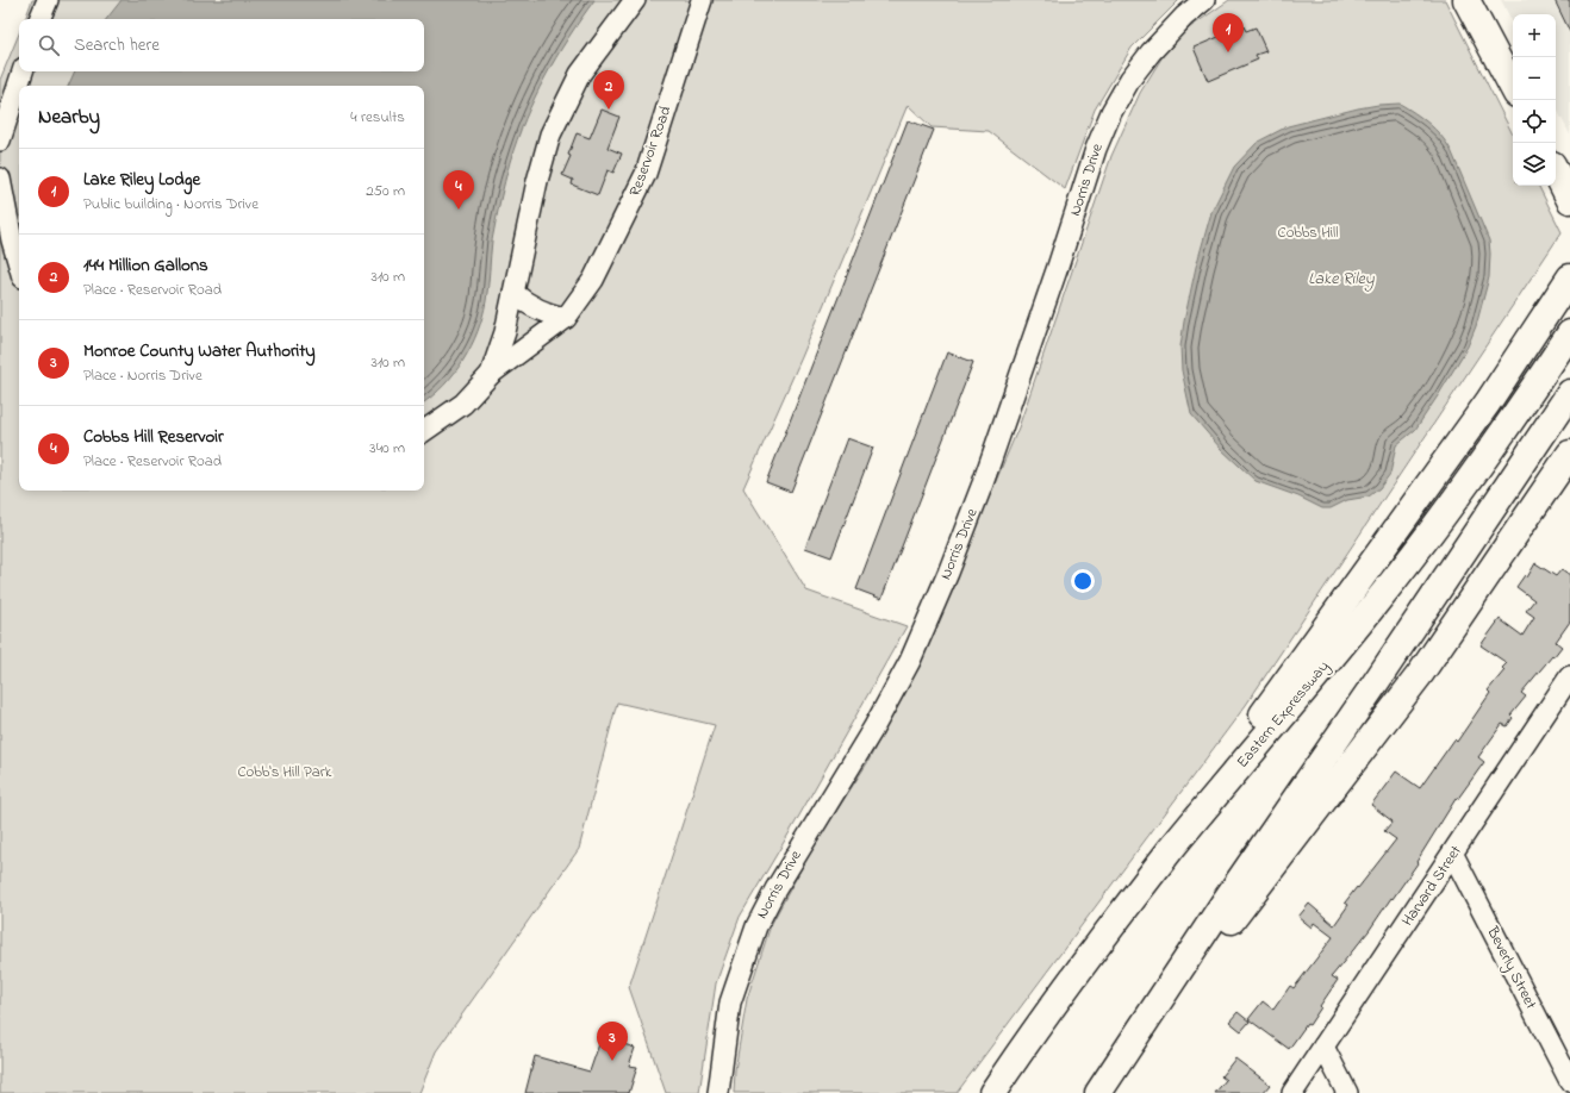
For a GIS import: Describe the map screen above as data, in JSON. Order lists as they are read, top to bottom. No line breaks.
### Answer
{"streets":{"main road":["Eastern Expressway"],"street":["Reservoir Road","Norris Drive","Harvard Street","Beverly Street"]},"crossings":[["Harvard Street","Beverly Street"]],"water":["Lake Riley"],"parks":["Cobbs Hill","Cobb's Hill Park"],"page":{"pins":["1","2","4","3"],"map_buttons":["+","−"],"search":"Search here","heading":["Nearby","4 results"],"list":[{"mark":"1","name":"Lake Riley Lodge","note":"Public building · Norris Drive","value":"250 m"},{"mark":"2","name":"144 Million Gallons","note":"Place · Reservoir Road","value":"310 m"},{"mark":"3","name":"Monroe County Water Authority","note":"Place · Norris Drive","value":"310 m"},{"mark":"4","name":"Cobbs Hill Reservoir","note":"Place · Reservoir Road","value":"340 m"}]}}
